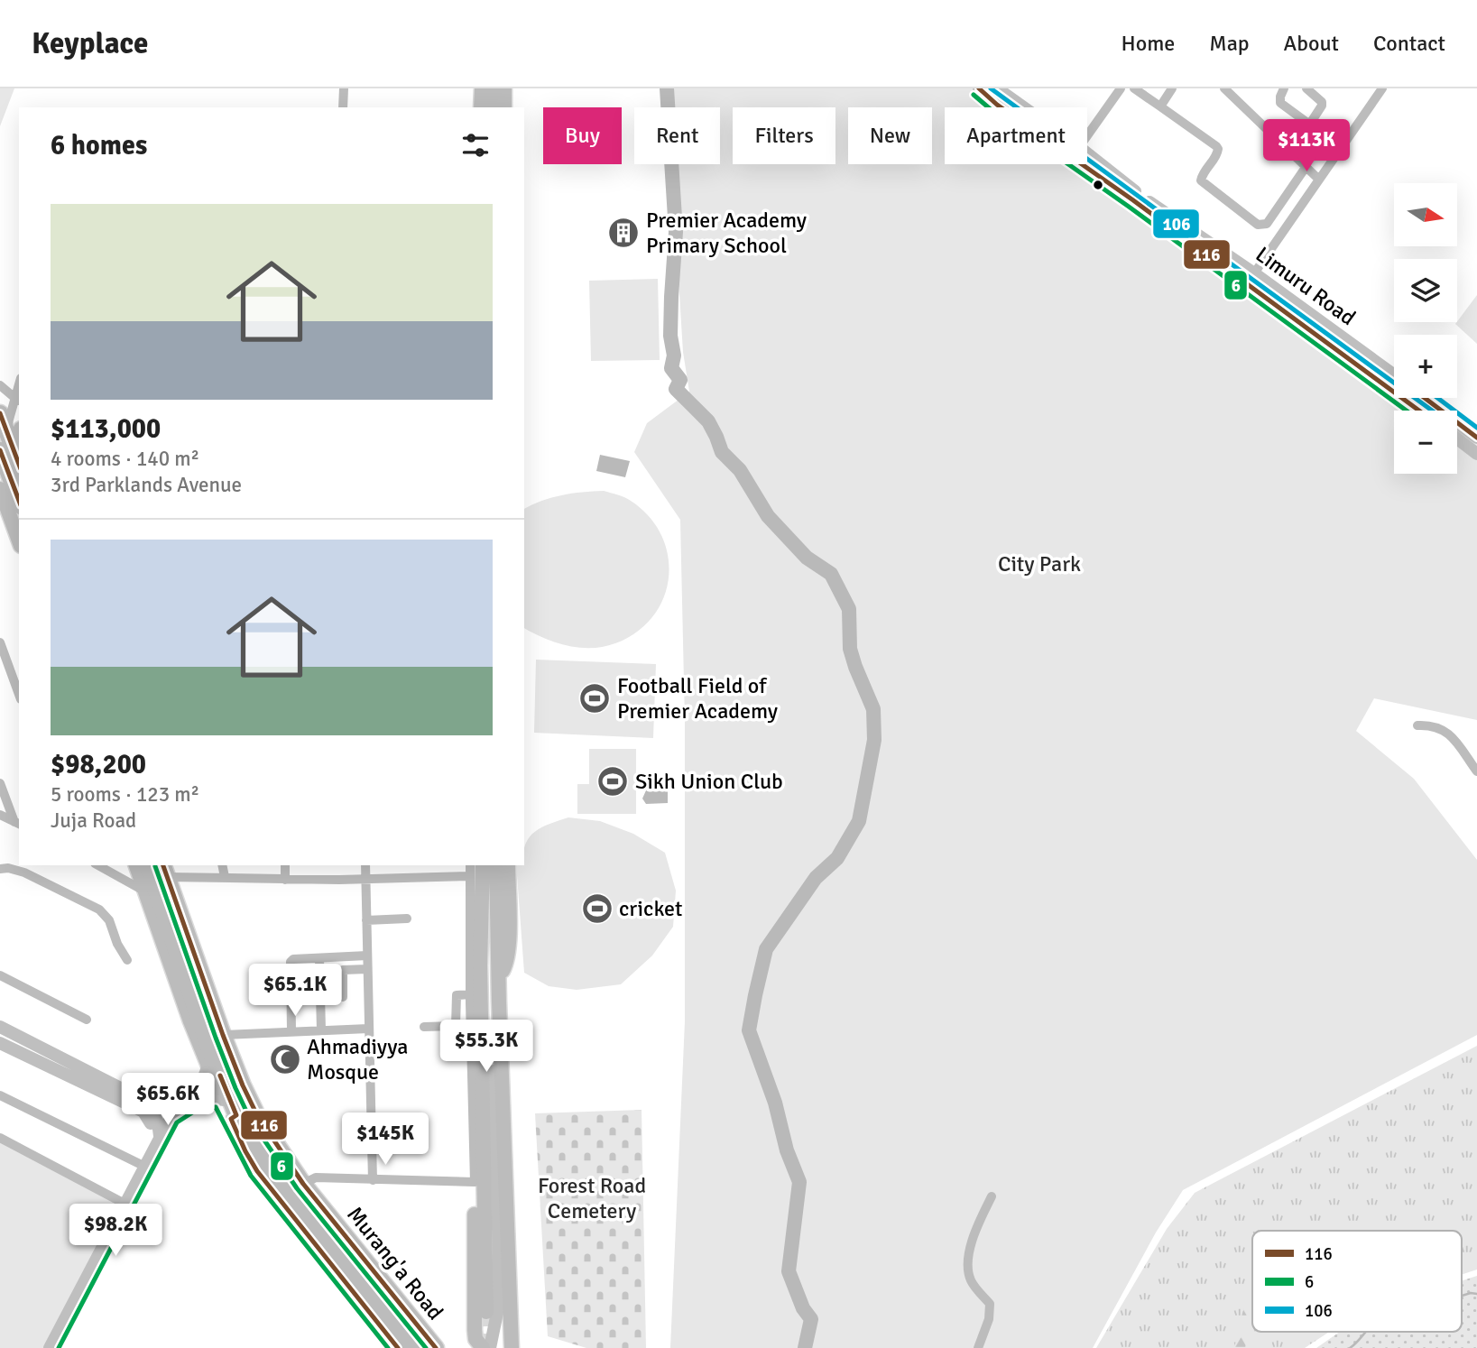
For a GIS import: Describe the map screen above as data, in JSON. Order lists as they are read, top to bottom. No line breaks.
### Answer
{"streets":{"highway":["Murang'a Road"],"main road":["Limuru Road"]},"parks":["City Park","Forest Road Cemetery"],"places":{"building":["Premier Academy Primary School"],"sports":["Football Field of Premier Academy","Sikh Union Club","cricket"],"mosque":["Ahmadiyya Mosque"]},"lines":["transit line 116","transit line 106","transit line 6"],"legend":["116","6","106"],"north":"right","page":{"header":"Keyplace","nav":["Home","Map","About","Contact"],"chip":["Buy","Rent","Filters","New","Apartment"],"heading":"6 homes","price":["$113K","$65.1K","$55.3K","$65.6K","$145K","$98.2K"],"map_buttons":["+","−"],"list":[{"name":"$113,000","note":"4 rooms · 140 m² · 3rd Parklands Avenue"},{"name":"$98,200","note":"5 rooms · 123 m² · Juja Road"}]}}
